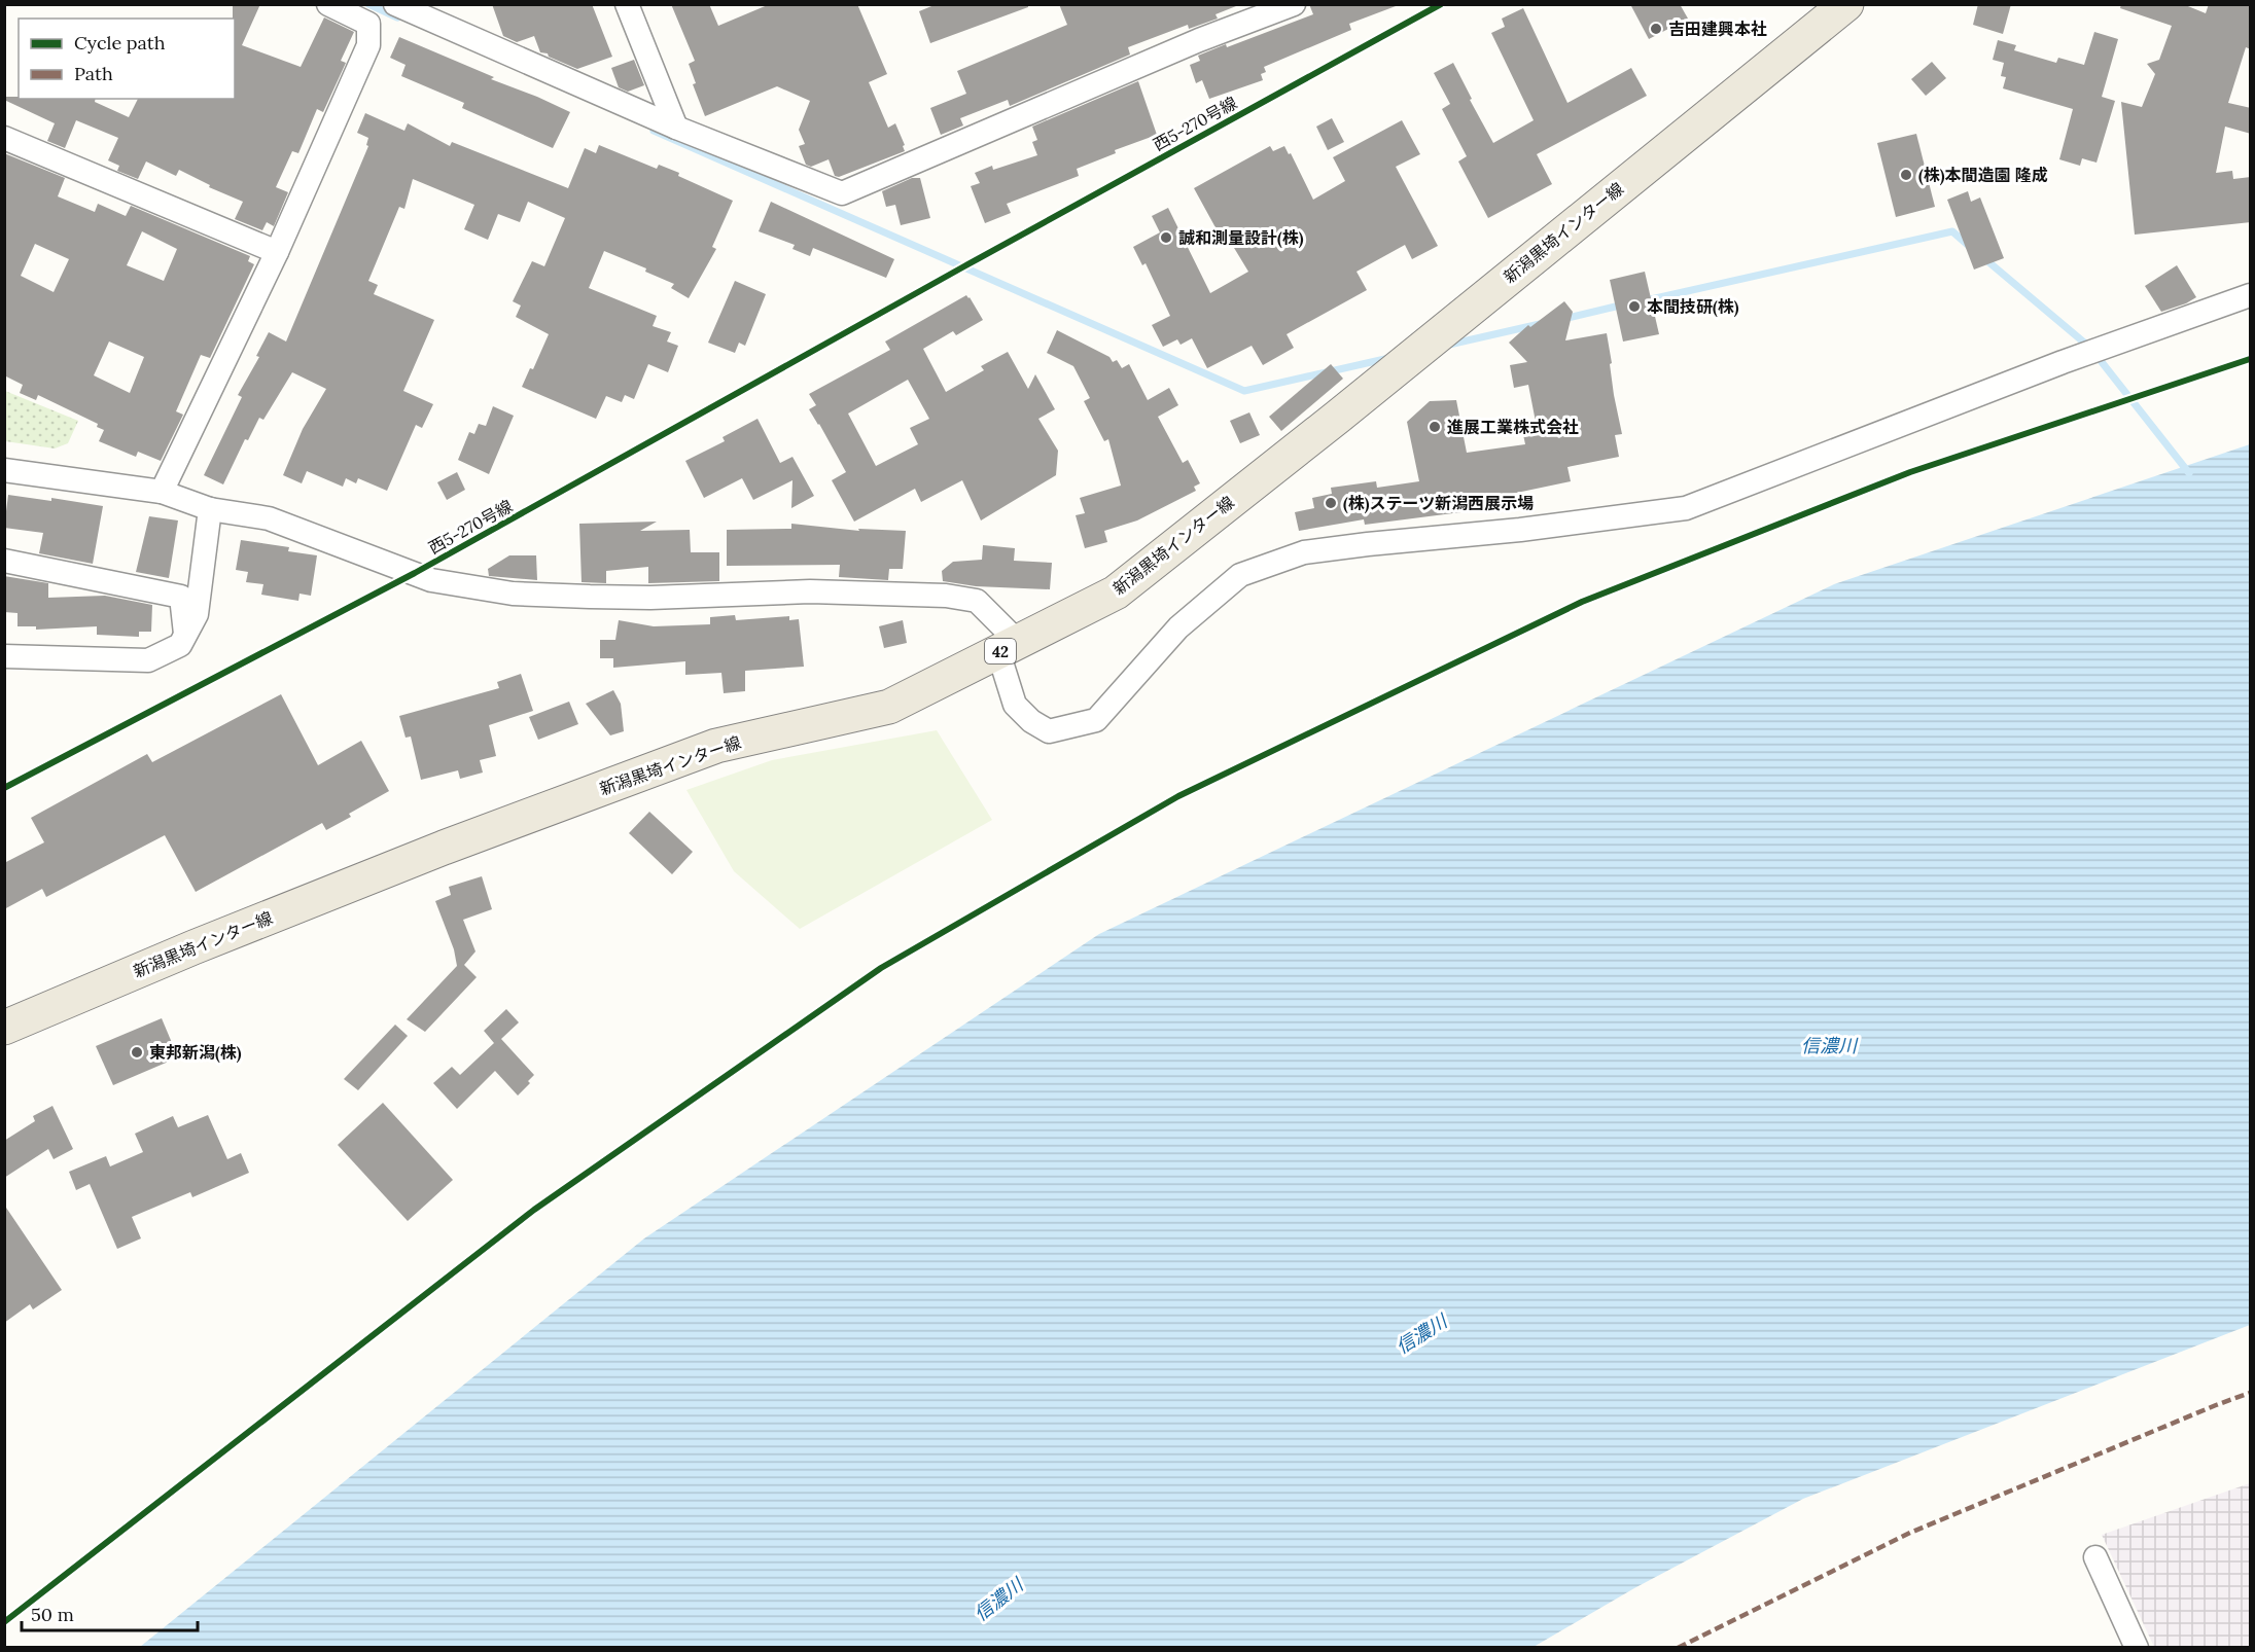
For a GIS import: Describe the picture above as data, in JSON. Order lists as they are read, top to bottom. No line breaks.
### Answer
{"streets":{"main road":["新潟黒埼インター線","42"],"cycle path":["西5-270号線"]},"water":["信濃川"],"places":["吉田建興本社","(株)本間造園 隆成","誠和測量設計(株)","本間技研(株)","進展工業株式会社","(株)ステーツ新潟西展示場","東邦新潟(株)"],"legend":["Cycle path","Path"],"scale_bar":"50 m"}
